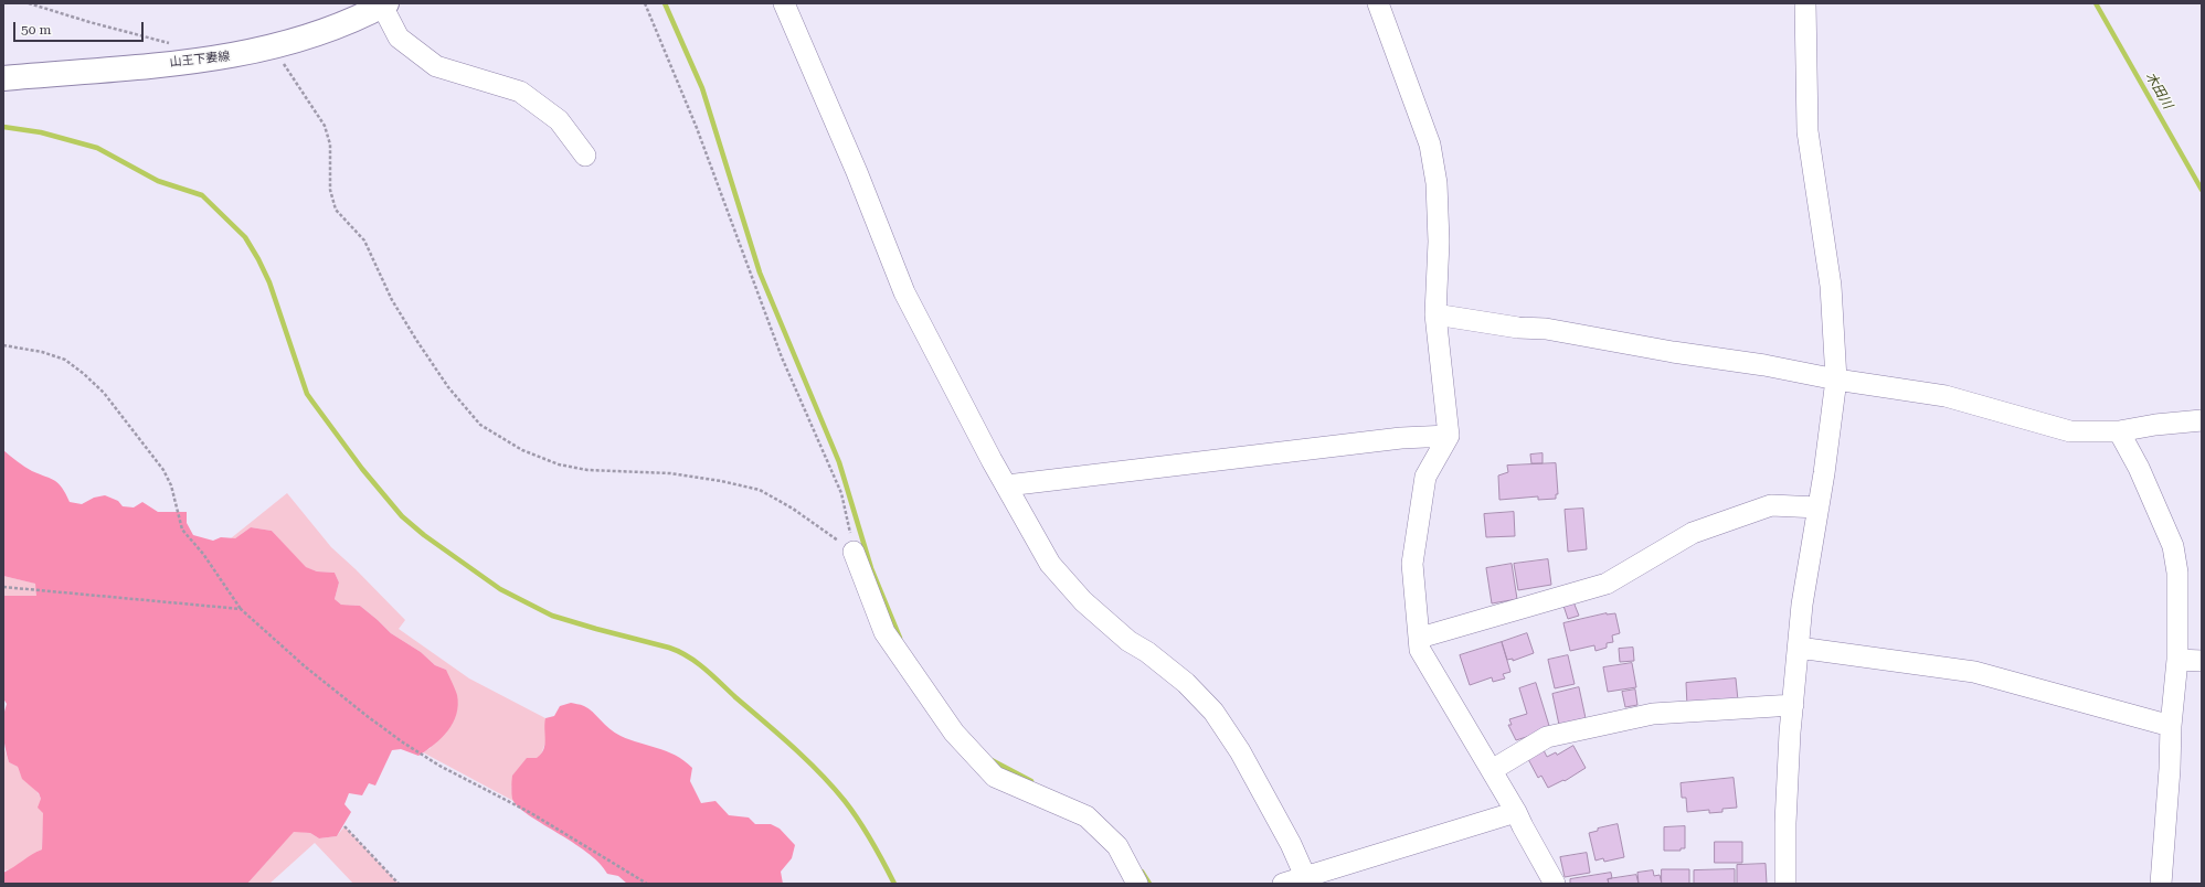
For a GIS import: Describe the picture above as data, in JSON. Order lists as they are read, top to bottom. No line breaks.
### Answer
{"streets":{"main road":["山王下妻線"]},"water":["木田川"],"scale_bar":"50 m"}
